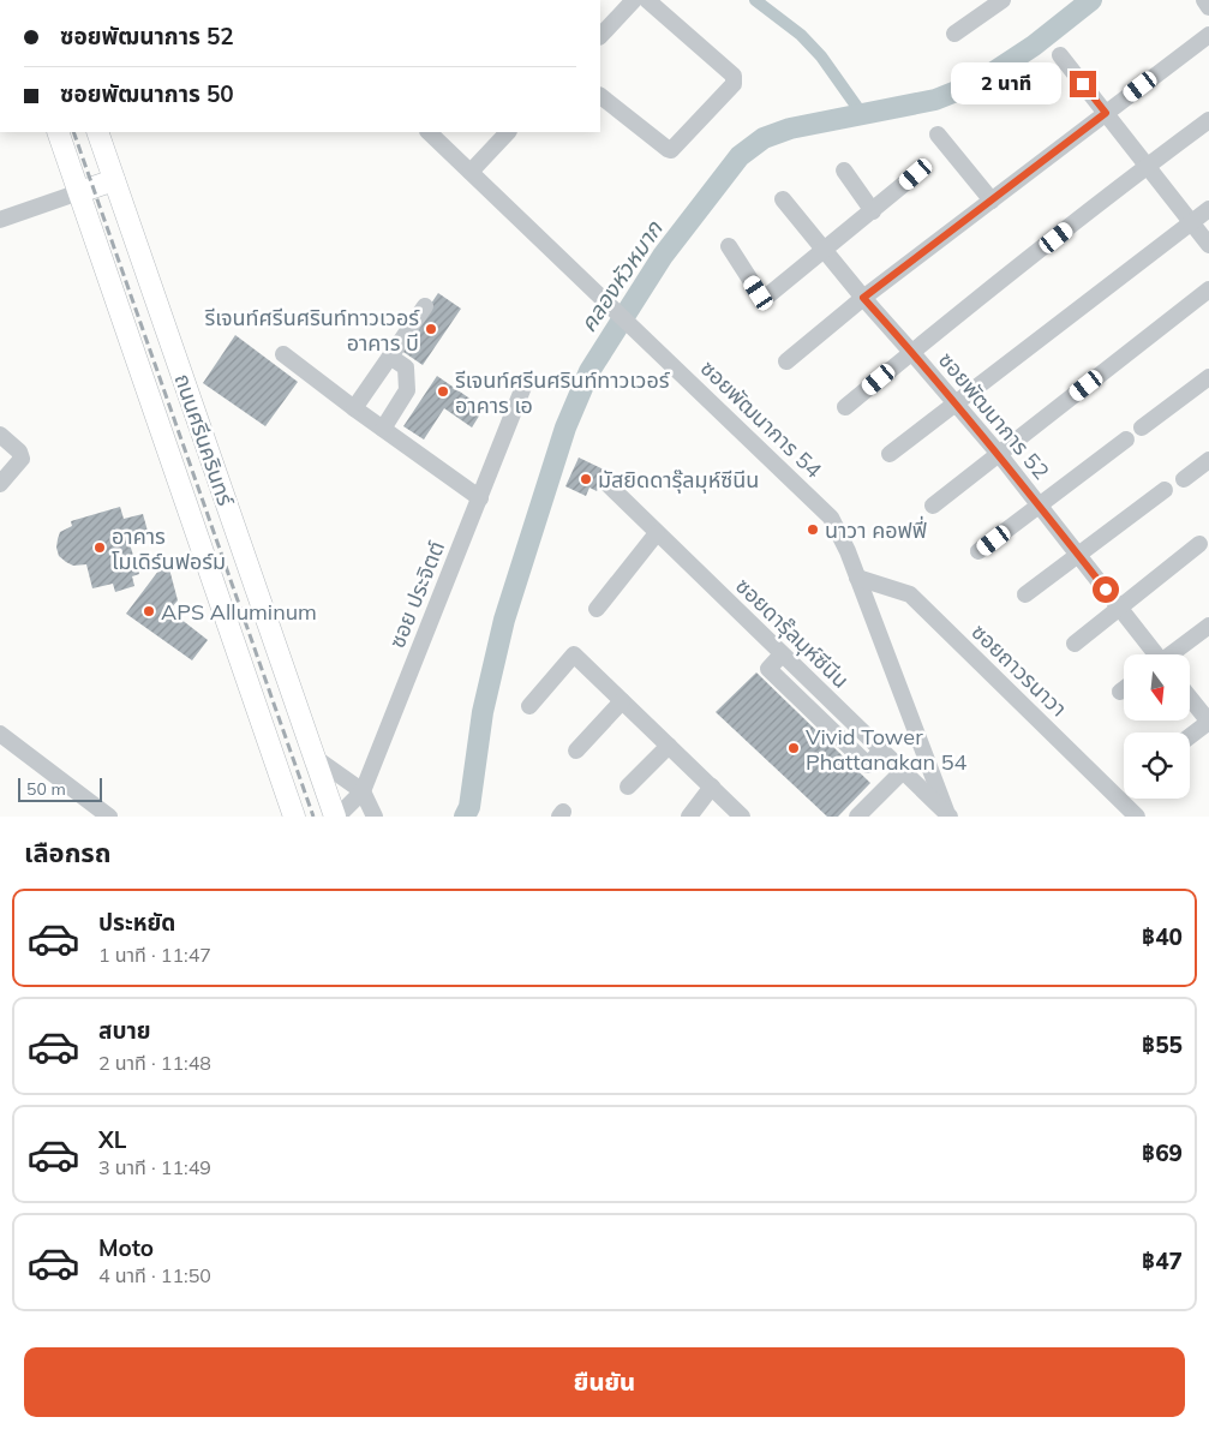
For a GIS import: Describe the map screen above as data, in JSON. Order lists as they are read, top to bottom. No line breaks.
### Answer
{"streets":{"main road":["ถนนศรีนครินทร์"],"street":["ซอยพัฒนาการ 52","ซอยพัฒนาการ 54","ซอย ประจิตต์","ซอยดารุ๊ลมุห์ซีนีน","ซอยถาวรนาวา"]},"crossings":[["ซอยพัฒนาการ 54","ซอยดารุ๊ลมุห์ซีนีน"],["ซอยพัฒนาการ 54","ซอยถาวรนาวา"],["ถนนศรีนครินทร์","ซอย ประจิตต์"]],"water":["คลองหัวหมาก"],"places":["รีเจนท์ศรีนศรินท์ทาวเวอร์ อาคาร บี","รีเจนท์ศรีนศรินท์ทาวเวอร์ อาคาร เอ","มัสยิดดารุ๊ลมุห์ซีนีน","นาวา คอฟฟี่","อาคาร โมเดิร์นฟอร์ม","APS Alluminum","Vivid Tower Phattanakan 54"],"scale_bar":"50 m","north":"bottom","page":{"banner":["ซอยพัฒนาการ 52","ซอยพัฒนาการ 50"],"bubble":"2 นาที","scale":"50 m","heading":"เลือกรถ","list":[{"name":"ประหยัด","note":"1 นาที · 11:47","value":"฿40"},{"name":"สบาย","note":"2 นาที · 11:48","value":"฿55"},{"name":"XL","note":"3 นาที · 11:49","value":"฿69"},{"name":"Moto","note":"4 นาที · 11:50","value":"฿47"}],"buttons":"ยืนยัน"}}
